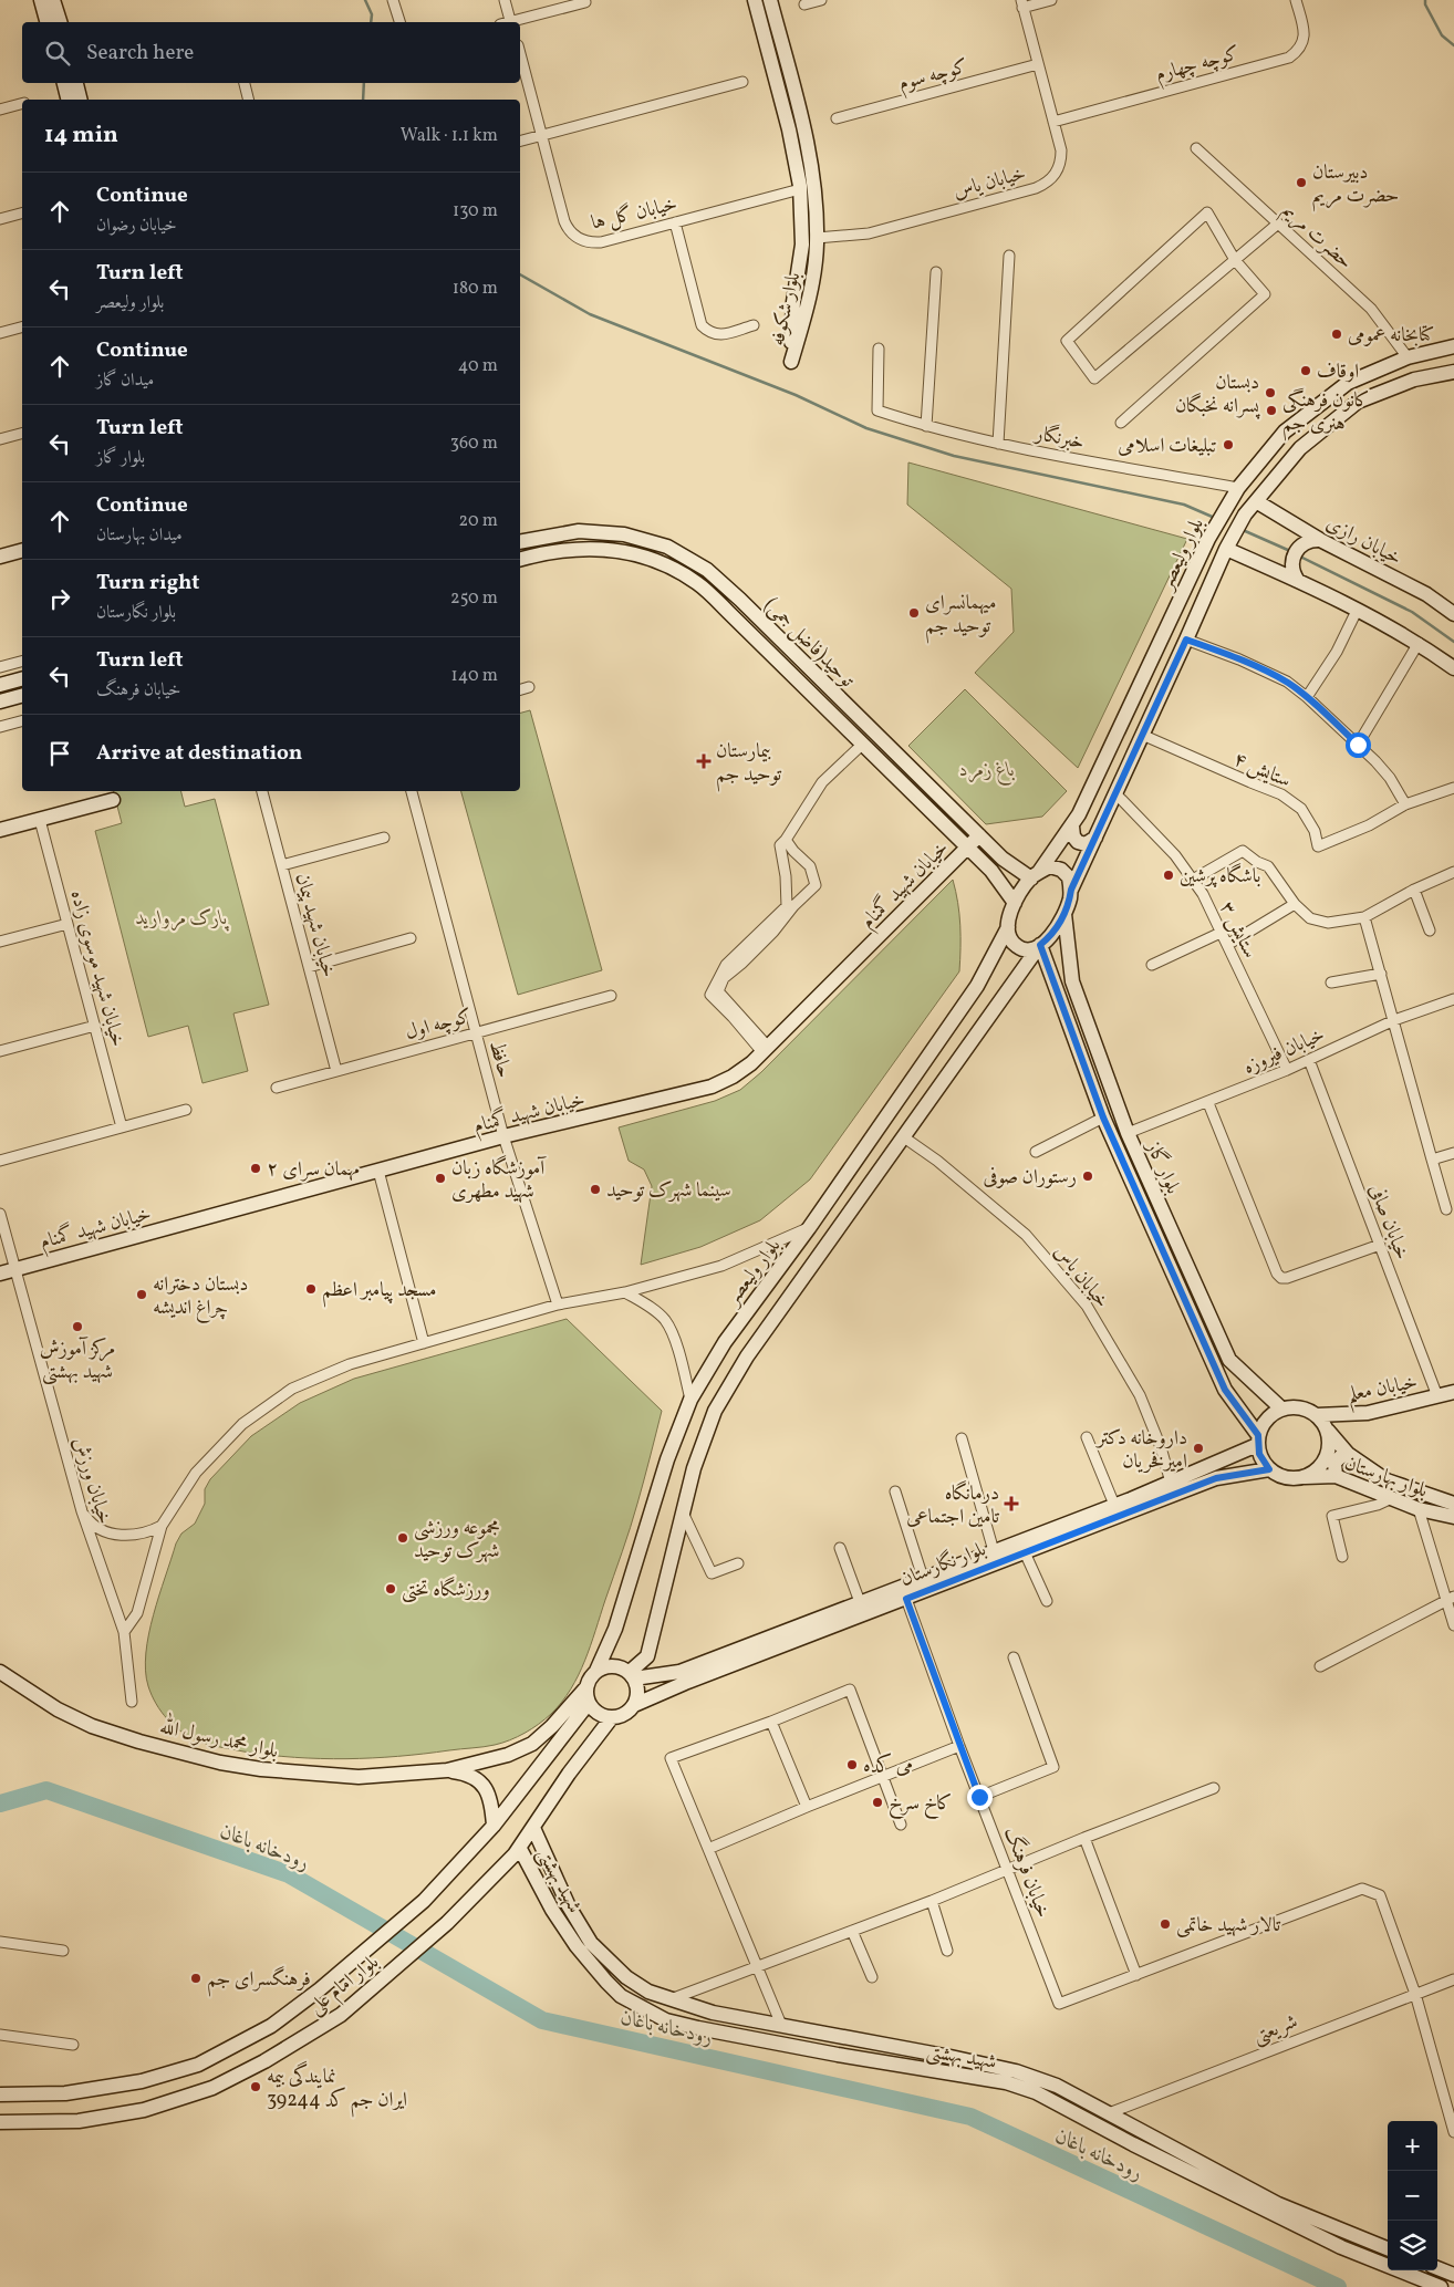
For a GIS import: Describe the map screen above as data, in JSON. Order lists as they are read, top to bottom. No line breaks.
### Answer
{"streets":{"main road":["بلوار شکوفه","خیابان رازی","بلوار ولیعصر","توحید(فاضل جمی)","خیابان شهید گمنام","بلوار گاز","خیابان معلم","بلوار بهارستان","بلوار نگارستان","بلوار محمد رسول الله","شهید بهشتی","بلوار امام علی"],"street":["کوچه چهارم","کوچه سوم","خیابان یاس","خیابان گل ها","حضرت مریم","خبرنگار","ستایش ۴","خیابان شهید پیمان","ستایش ۳","خیابان شهید موسوی زاده","کوچه اول","خیابان فیروزه","حافظ","خیابان صافی","خیابان ورزش","خیابان فرهنگ","شریعتی"]},"crossings":[["کوچه چهارم","خیابان یاس"],["کوچه سوم","خیابان یاس"],["خیابان یاس","بلوار شکوفه"],["خیابان یاس","بلوار نگارستان"],["خیابان گل ها","بلوار شکوفه"],["حضرت مریم","بلوار ولیعصر"],["خبرنگار","بلوار ولیعصر"],["خیابان رازی","بلوار ولیعصر"],["بلوار ولیعصر","توحید(فاضل جمی)"],["بلوار ولیعصر","ستایش ۴"],["بلوار ولیعصر","ستایش ۳"],["بلوار ولیعصر","بلوار گاز"],["بلوار ولیعصر","بلوار نگارستان"],["بلوار ولیعصر","بلوار امام علی"],["توحید(فاضل جمی)","خیابان شهید گمنام"],["خیابان شهید گمنام","حافظ"],["خیابان شهید گمنام","خیابان ورزش"],["خیابان شهید پیمان","کوچه اول"],["ستایش ۳","خیابان فیروزه"],["کوچه اول","حافظ"],["خیابان فیروزه","بلوار گاز"],["خیابان فیروزه","خیابان صافی"],["بلوار گاز","خیابان معلم"],["بلوار گاز","بلوار بهارستان"],["بلوار گاز","بلوار نگارستان"],["خیابان صافی","خیابان معلم"],["خیابان معلم","بلوار بهارستان"],["خیابان معلم","بلوار نگارستان"],["بلوار بهارستان","بلوار نگارستان"],["بلوار نگارستان","خیابان فرهنگ"],["بلوار نگارستان","بلوار امام علی"],["شهید بهشتی","بلوار امام علی"],["شهید بهشتی","شریعتی"]],"water":["رودخانه باغان"],"parks":["باغ زمرد","پارک مروارید"],"places":{"other":["دبیرستان حضرت مریم","کتابخانه عمومی","اوقاف","دبستان پسرانه نخبگان","کانون فرهنگی هنری جم","تبلیغات اسلامی","میهمانسرای توحید جم","باشگاه پرشین","مهمان سرای ۲","رستوران صوفی","آموزشگاه زبان شهید مطهری","سینما شهرک توحید","مسجد پیامبر اعظم","دبستان دخترانه چراغ اندیشه","مرکز آموزش شهید بهشتی","داروخانه دکتر امیرفخریان","مجموعه ورزشی شهرک توحید","ورزشگاه تختی","می کده","کاخ سرخ","تالار شهید خاتمی","فرهنگسرای جم","نمایندگی بیمه ایران جم کد 39244"],"health":["بیمارستان توحید جم","درمانگاه تامین اجتماعی"]},"page":{"search":"Search here","heading":["14 min","Walk · 1.1 km"],"list":[["Continue","خیابان رضوان","130 m"],["Turn left","بلوار ولیعصر","180 m"],["Continue","میدان گاز","40 m"],["Turn left","بلوار گاز","360 m"],["Continue","میدان بهارستان","20 m"],["Turn right","بلوار نگارستان","250 m"],["Turn left","خیابان فرهنگ","140 m"],"Arrive at destination"],"map_buttons":["+","−"]}}
